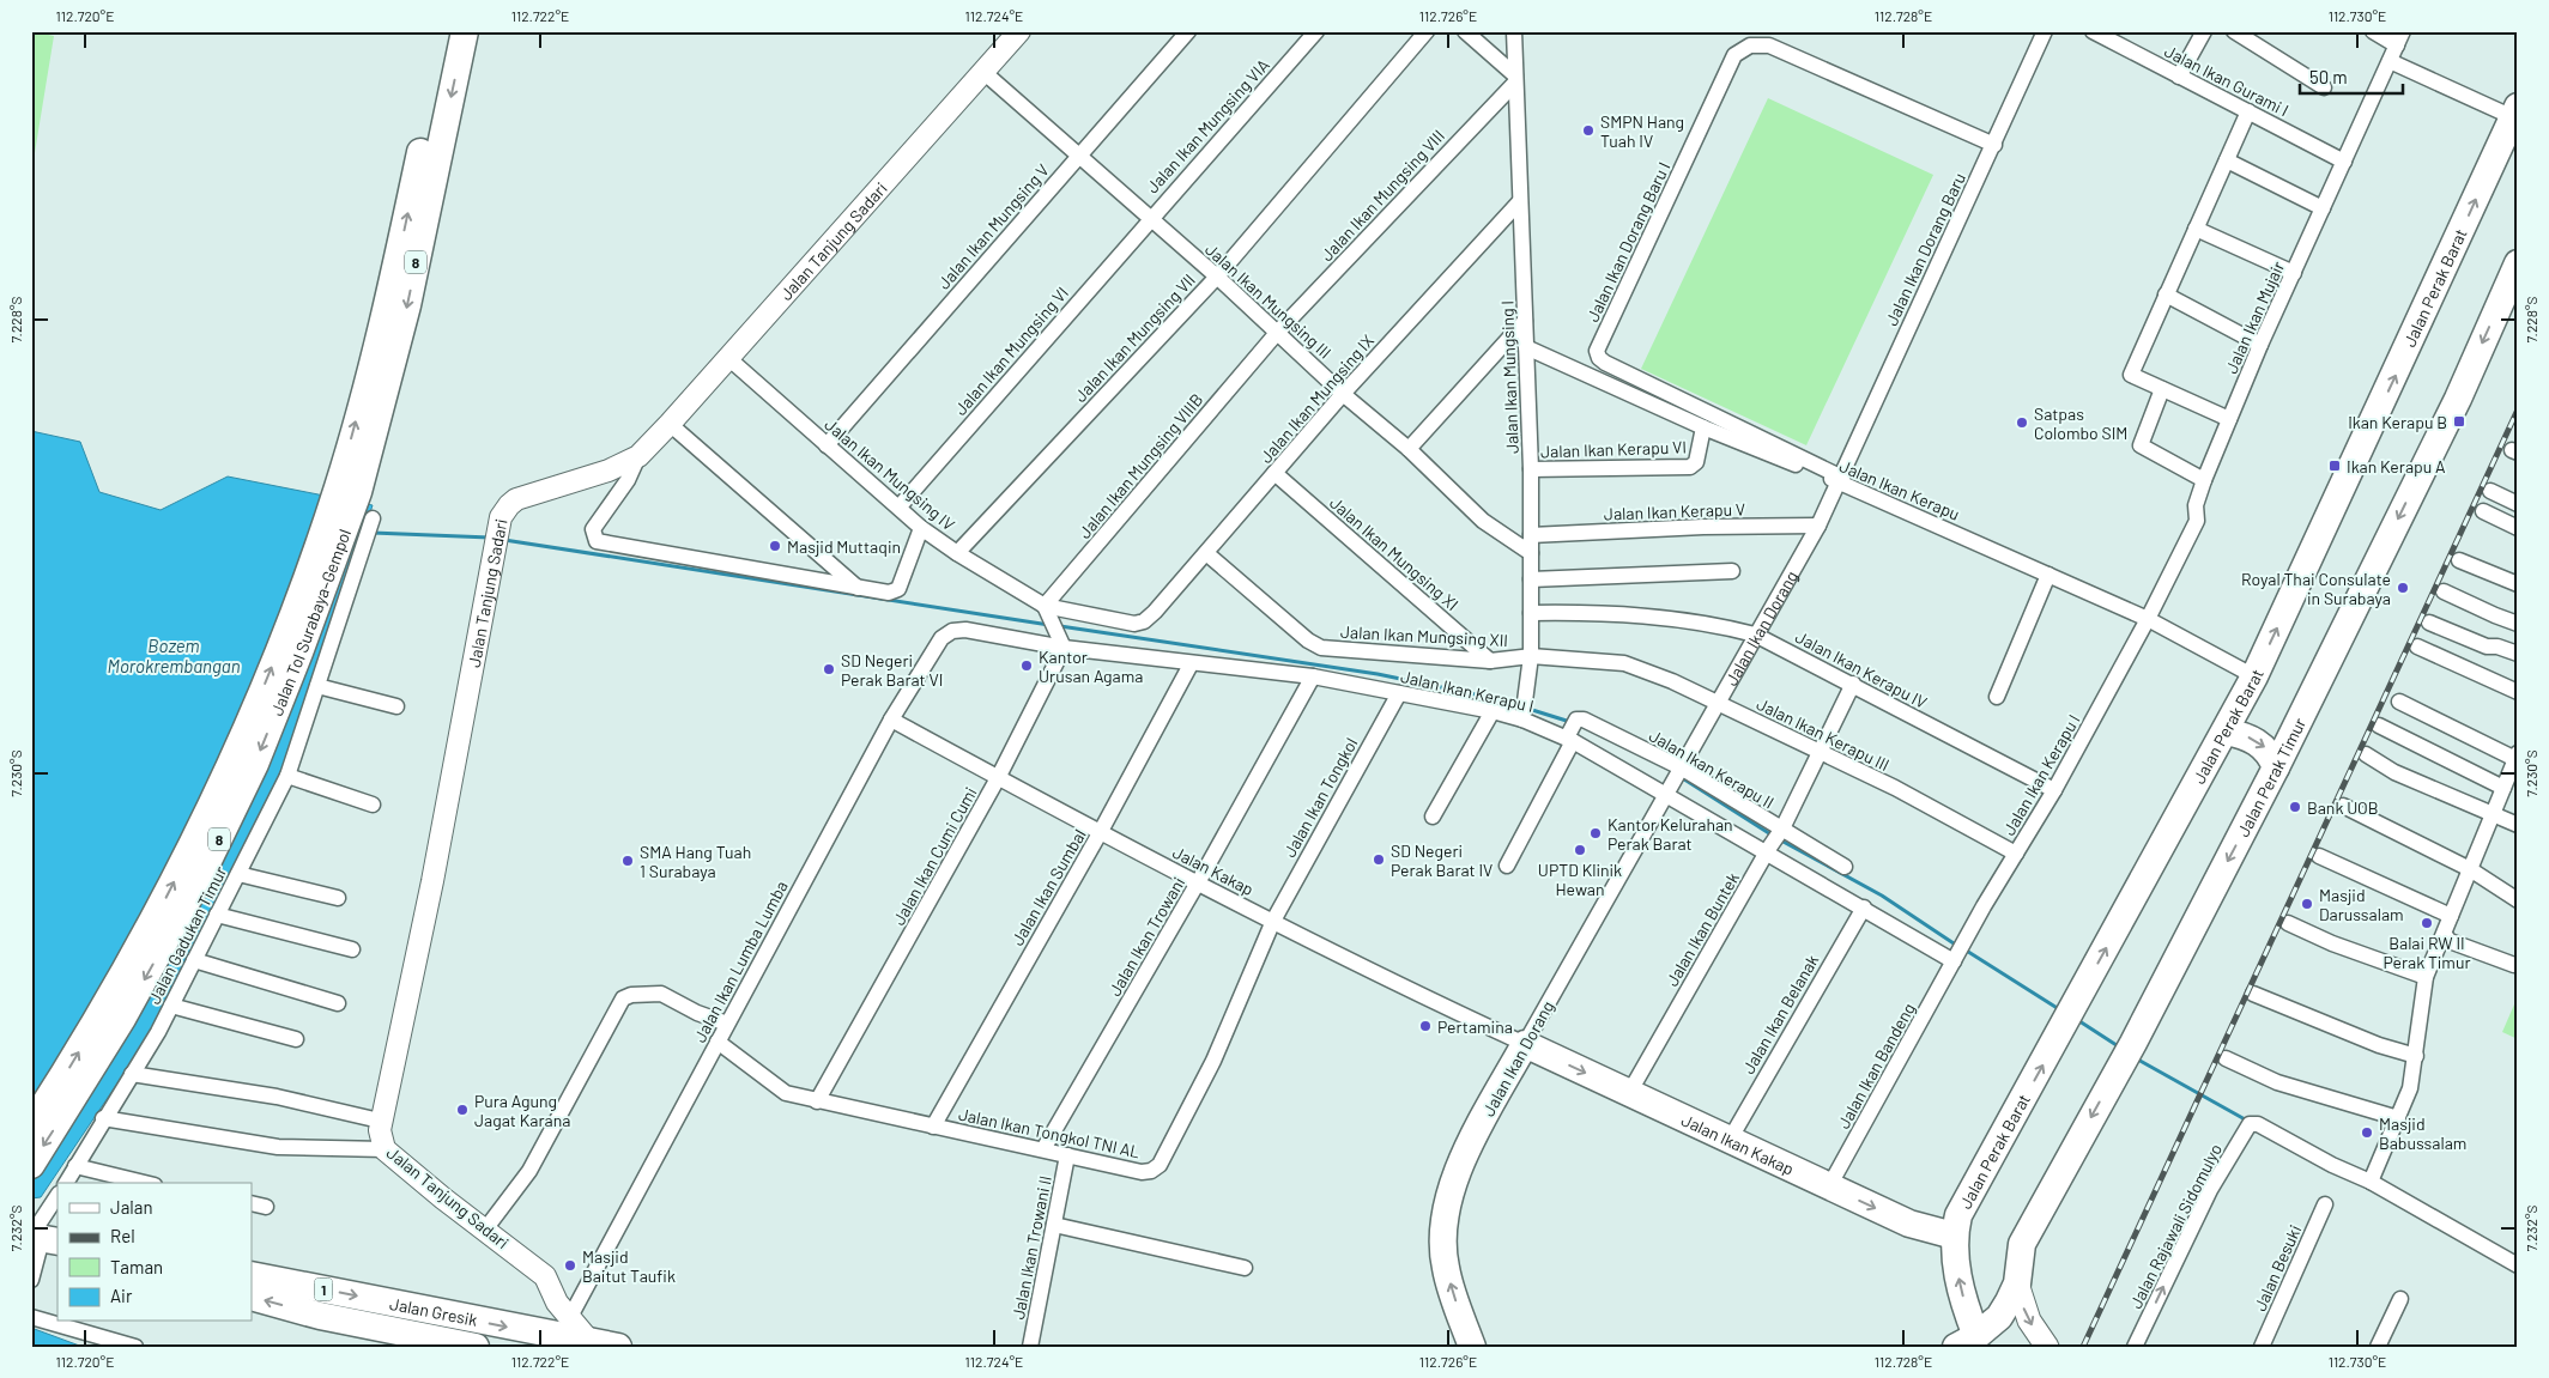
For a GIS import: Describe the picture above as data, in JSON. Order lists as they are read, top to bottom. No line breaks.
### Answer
{"streets":{"highway":["8","Jalan Perak Barat","Jalan Tol Surabaya–Gempol","Jalan Ikan Dorang","Jalan Perak Timur","Jalan Ikan Kakap","1","Jalan Gresik"],"street":["Jalan Ikan Gurami I","Jalan Ikan Mungsing VIA","Jalan Ikan Mungsing VIII","Jalan Ikan Mungsing V","Jalan Tanjung Sadari","Jalan Ikan Dorang Baru I","Jalan Ikan Dorang Baru","Jalan Ikan Mungsing III","Jalan Ikan Mujair","Jalan Ikan Mungsing VII","Jalan Ikan Mungsing VI","Jalan Ikan Mungsing I","Jalan Ikan Mungsing IX","Jalan Ikan Kerapu VI","Jalan Ikan Mungsing VIIIB","Jalan Ikan Mungsing IV","Jalan Ikan Kerapu","Jalan Ikan Kerapu V","Jalan Ikan Mungsing XI","Jalan Ikan Mungsing XII","Jalan Ikan Kerapu IV","Jalan Ikan Kerapu I","Jalan Ikan Kerapu III","Jalan Ikan Kerapu II","Jalan Ikan Tongkol","Jalan Ikan Cumi Cumi","Jalan Kakap","Jalan Ikan Sumbal","Jalan Ikan Buntek","Jalan Gadukan Timur","Jalan Ikan Trowani","Jalan Ikan Lumba Lumba","Jalan Ikan Belanak","Jalan Ikan Bandeng","Jalan Ikan Tongkol TNI AL","Jalan Rajawali Sidomulyo","Jalan Ikan Trowani II","Jalan Besuki"]},"crossings":[["Jalan Ikan Gurami I","Jalan Ikan Mujair"],["Jalan Ikan Mungsing VIA","Jalan Ikan Mungsing III"],["Jalan Ikan Mungsing VIA","Jalan Ikan Mungsing VI"],["Jalan Ikan Mungsing VIII","Jalan Ikan Mungsing III"],["Jalan Ikan Mungsing VIII","Jalan Ikan Mungsing I"],["Jalan Ikan Mungsing VIII","Jalan Ikan Mungsing VIIIB"],["Jalan Ikan Mungsing V","Jalan Ikan Mungsing III"],["Jalan Ikan Mungsing V","Jalan Ikan Mungsing IV"],["Jalan Tanjung Sadari","Jalan Ikan Mungsing III"],["Jalan Tanjung Sadari","Jalan Ikan Mungsing IV"],["Jalan Tanjung Sadari","Jalan Ikan Lumba Lumba"],["Jalan Tanjung Sadari","Jalan Gresik"],["Jalan Ikan Dorang Baru I","Jalan Ikan Dorang Baru"],["Jalan Ikan Dorang Baru I","Jalan Ikan Kerapu"],["Jalan Ikan Dorang Baru I","Jalan Ikan Dorang"],["Jalan Ikan Dorang Baru","Jalan Ikan Kerapu"],["Jalan Ikan Dorang Baru","Jalan Ikan Dorang"],["Jalan Perak Barat","Jalan Ikan Kerapu"],["Jalan Perak Barat","Jalan Ikan Kakap"],["Jalan Ikan Mungsing III","Jalan Ikan Mungsing VII"],["Jalan Ikan Mungsing III","Jalan Ikan Mungsing VI"],["Jalan Ikan Mungsing III","Jalan Ikan Mungsing I"],["Jalan Ikan Mungsing III","Jalan Ikan Mungsing IX"],["Jalan Ikan Mungsing III","Jalan Ikan Mungsing VIIIB"],["Jalan Ikan Mujair","Jalan Ikan Kerapu"],["Jalan Ikan Mujair","Jalan Ikan Kerapu I"],["Jalan Ikan Mungsing VII","Jalan Ikan Mungsing IV"],["Jalan Ikan Mungsing VI","Jalan Ikan Mungsing IV"],["Jalan Ikan Mungsing I","Jalan Ikan Mungsing IX"],["Jalan Ikan Mungsing I","Jalan Ikan Kerapu VI"],["Jalan Ikan Mungsing I","Jalan Ikan Kerapu"],["Jalan Ikan Mungsing I","Jalan Ikan Kerapu V"],["Jalan Ikan Mungsing I","Jalan Ikan Mungsing XII"],["Jalan Ikan Mungsing I","Jalan Ikan Kerapu IV"],["Jalan Ikan Mungsing I","Jalan Ikan Kerapu I"],["Jalan Ikan Mungsing I","Jalan Ikan Kerapu III"],["Jalan Ikan Mungsing IX","Jalan Ikan Mungsing IV"],["Jalan Ikan Mungsing IX","Jalan Ikan Mungsing XI"],["Jalan Ikan Mungsing IX","Jalan Ikan Mungsing XII"],["Jalan Ikan Kerapu VI","Jalan Ikan Kerapu"],["Jalan Ikan Mungsing VIIIB","Jalan Ikan Mungsing IV"],["Jalan Ikan Kerapu","Jalan Ikan Dorang"],["Jalan Ikan Kerapu","Jalan Ikan Kerapu I"],["Jalan Ikan Kerapu V","Jalan Ikan Dorang"],["Jalan Ikan Mungsing XI","Jalan Ikan Mungsing XII"],["Jalan Ikan Dorang","Jalan Ikan Kerapu IV"],["Jalan Ikan Dorang","Jalan Ikan Kerapu I"],["Jalan Ikan Dorang","Jalan Ikan Kerapu III"],["Jalan Ikan Dorang","Jalan Ikan Kerapu II"],["Jalan Ikan Dorang","Jalan Kakap"],["Jalan Ikan Dorang","Jalan Ikan Kakap"],["Jalan Ikan Mungsing XII","Jalan Ikan Kerapu III"],["Jalan Ikan Kerapu IV","Jalan Ikan Kerapu I"],["Jalan Ikan Kerapu IV","Jalan Ikan Buntek"],["Jalan Ikan Kerapu I","Jalan Ikan Kerapu III"],["Jalan Ikan Kerapu I","Jalan Ikan Kerapu II"],["Jalan Ikan Kerapu I","Jalan Ikan Tongkol"],["Jalan Ikan Kerapu I","Jalan Ikan Cumi Cumi"],["Jalan Ikan Kerapu I","Jalan Ikan Sumbal"],["Jalan Ikan Kerapu I","Jalan Ikan Buntek"],["Jalan Ikan Kerapu I","Jalan Ikan Trowani"],["Jalan Ikan Kerapu I","Jalan Ikan Lumba Lumba"],["Jalan Ikan Kerapu I","Jalan Ikan Belanak"],["Jalan Ikan Kerapu I","Jalan Ikan Bandeng"],["Jalan Ikan Kerapu III","Jalan Ikan Buntek"],["Jalan Ikan Kerapu II","Jalan Ikan Buntek"],["Jalan Ikan Tongkol","Jalan Kakap"],["Jalan Ikan Tongkol","Jalan Ikan Tongkol TNI AL"],["Jalan Ikan Cumi Cumi","Jalan Kakap"],["Jalan Ikan Cumi Cumi","Jalan Ikan Tongkol TNI AL"],["Jalan Kakap","Jalan Ikan Sumbal"],["Jalan Kakap","Jalan Ikan Trowani"],["Jalan Kakap","Jalan Ikan Lumba Lumba"],["Jalan Kakap","Jalan Ikan Tongkol TNI AL"],["Jalan Kakap","Jalan Ikan Kakap"],["Jalan Ikan Sumbal","Jalan Ikan Tongkol TNI AL"],["Jalan Ikan Buntek","Jalan Ikan Kakap"],["Jalan Ikan Trowani","Jalan Ikan Tongkol TNI AL"],["Jalan Ikan Lumba Lumba","Jalan Ikan Tongkol TNI AL"],["Jalan Ikan Belanak","Jalan Ikan Kakap"],["Jalan Ikan Bandeng","Jalan Ikan Kakap"],["Jalan Ikan Tongkol TNI AL","Jalan Ikan Trowani II"]],"one_way":["Jalan Perak Barat","Jalan Perak Timur","Jalan Ikan Kakap"],"water":["Bozem Morokrembangan"],"places":{"other":["SMPN Hang Tuah IV","Satpas Colombo SIM","Masjid Muttaqin","Royal Thai Consulate in Surabaya","Kantor Urusan Agama","SD Negeri Perak Barat VI","Bank UOB","Kantor Kelurahan Perak Barat","UPTD Klinik Hewan","SD Negeri Perak Barat IV","SMA Hang Tuah 1 Surabaya","Masjid Darussalam","Balai RW II Perak Timur","Pertamina","Pura Agung Jagat Karana","Masjid Babussalam","Masjid Baitut Taufik"],"transit":["Ikan Kerapu B","Ikan Kerapu A"]},"legend":["Jalan","Rel","Taman","Air"],"scale_bar":"50 m","coordinates":["112.720°E","112.722°E","112.724°E","112.726°E","112.728°E","112.730°E","7.228°S","7.230°S","7.232°S"]}
